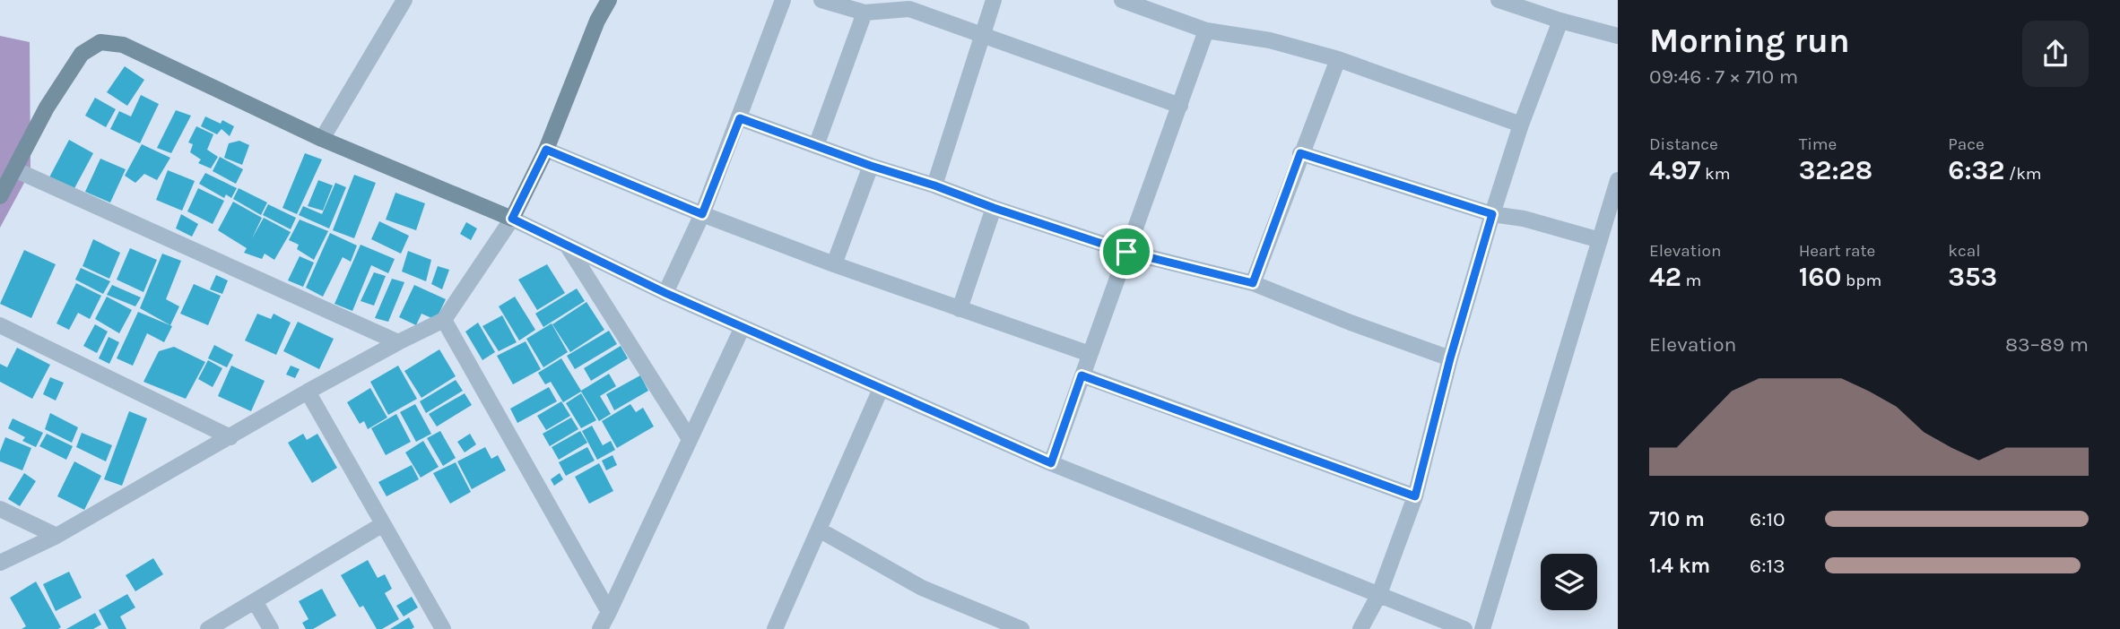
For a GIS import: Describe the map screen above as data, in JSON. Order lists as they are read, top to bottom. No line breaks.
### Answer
{"page":{"heading":["Morning run","09:46 · 7 × 710 m"],"stats":[["Distance","4.97 km"],["Time","32:28"],["Pace","6:32 /km"],["Elevation","42 m"],["Heart rate","160 bpm"],["kcal","353"]],"chart":["Elevation","83–89 m"],"list":[{"name":"710 m","note":"6:10"},{"name":"1.4 km","note":"6:13"}]}}
